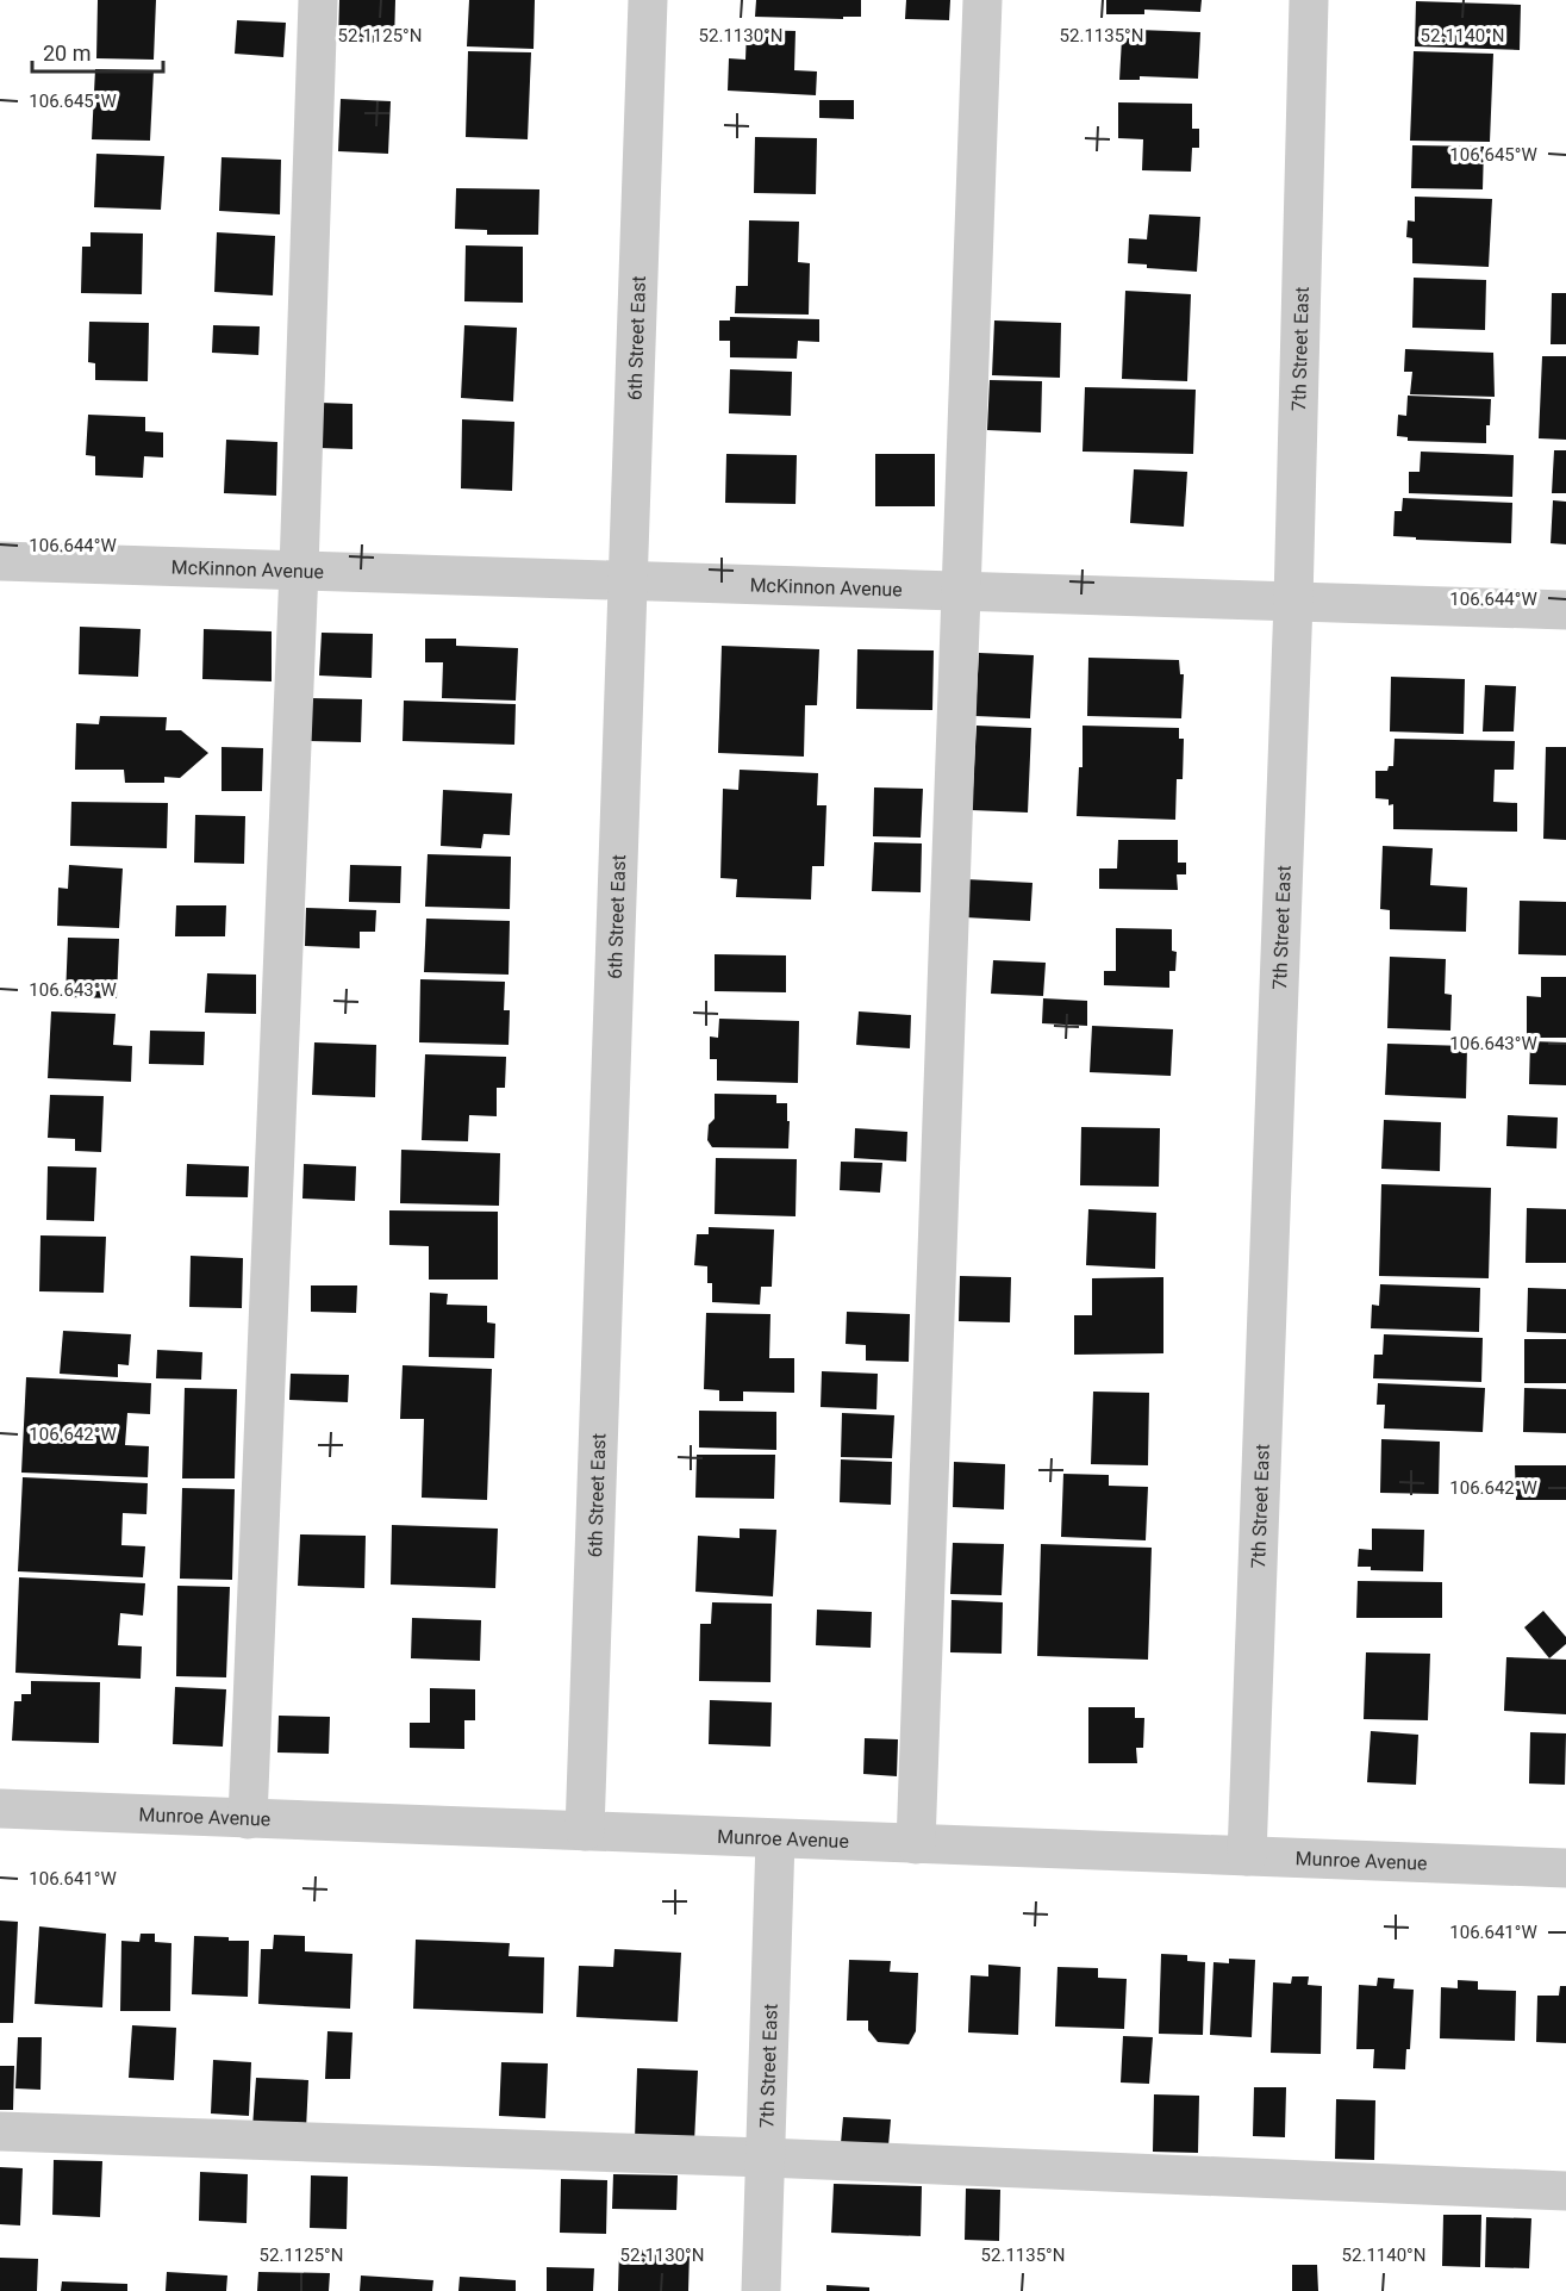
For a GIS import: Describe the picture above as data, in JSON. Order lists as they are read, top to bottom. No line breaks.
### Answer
{"streets":{"street":["6th Street East","7th Street East","McKinnon Avenue","Munroe Avenue"]},"crossings":[["6th Street East","McKinnon Avenue"],["6th Street East","Munroe Avenue"],["7th Street East","McKinnon Avenue"],["7th Street East","Munroe Avenue"]],"scale_bar":"20 m","coordinates":["52.1125°N","52.1130°N","52.1135°N","52.1140°N","106.645°W","106.644°W","106.643°W","106.642°W","106.641°W"]}
